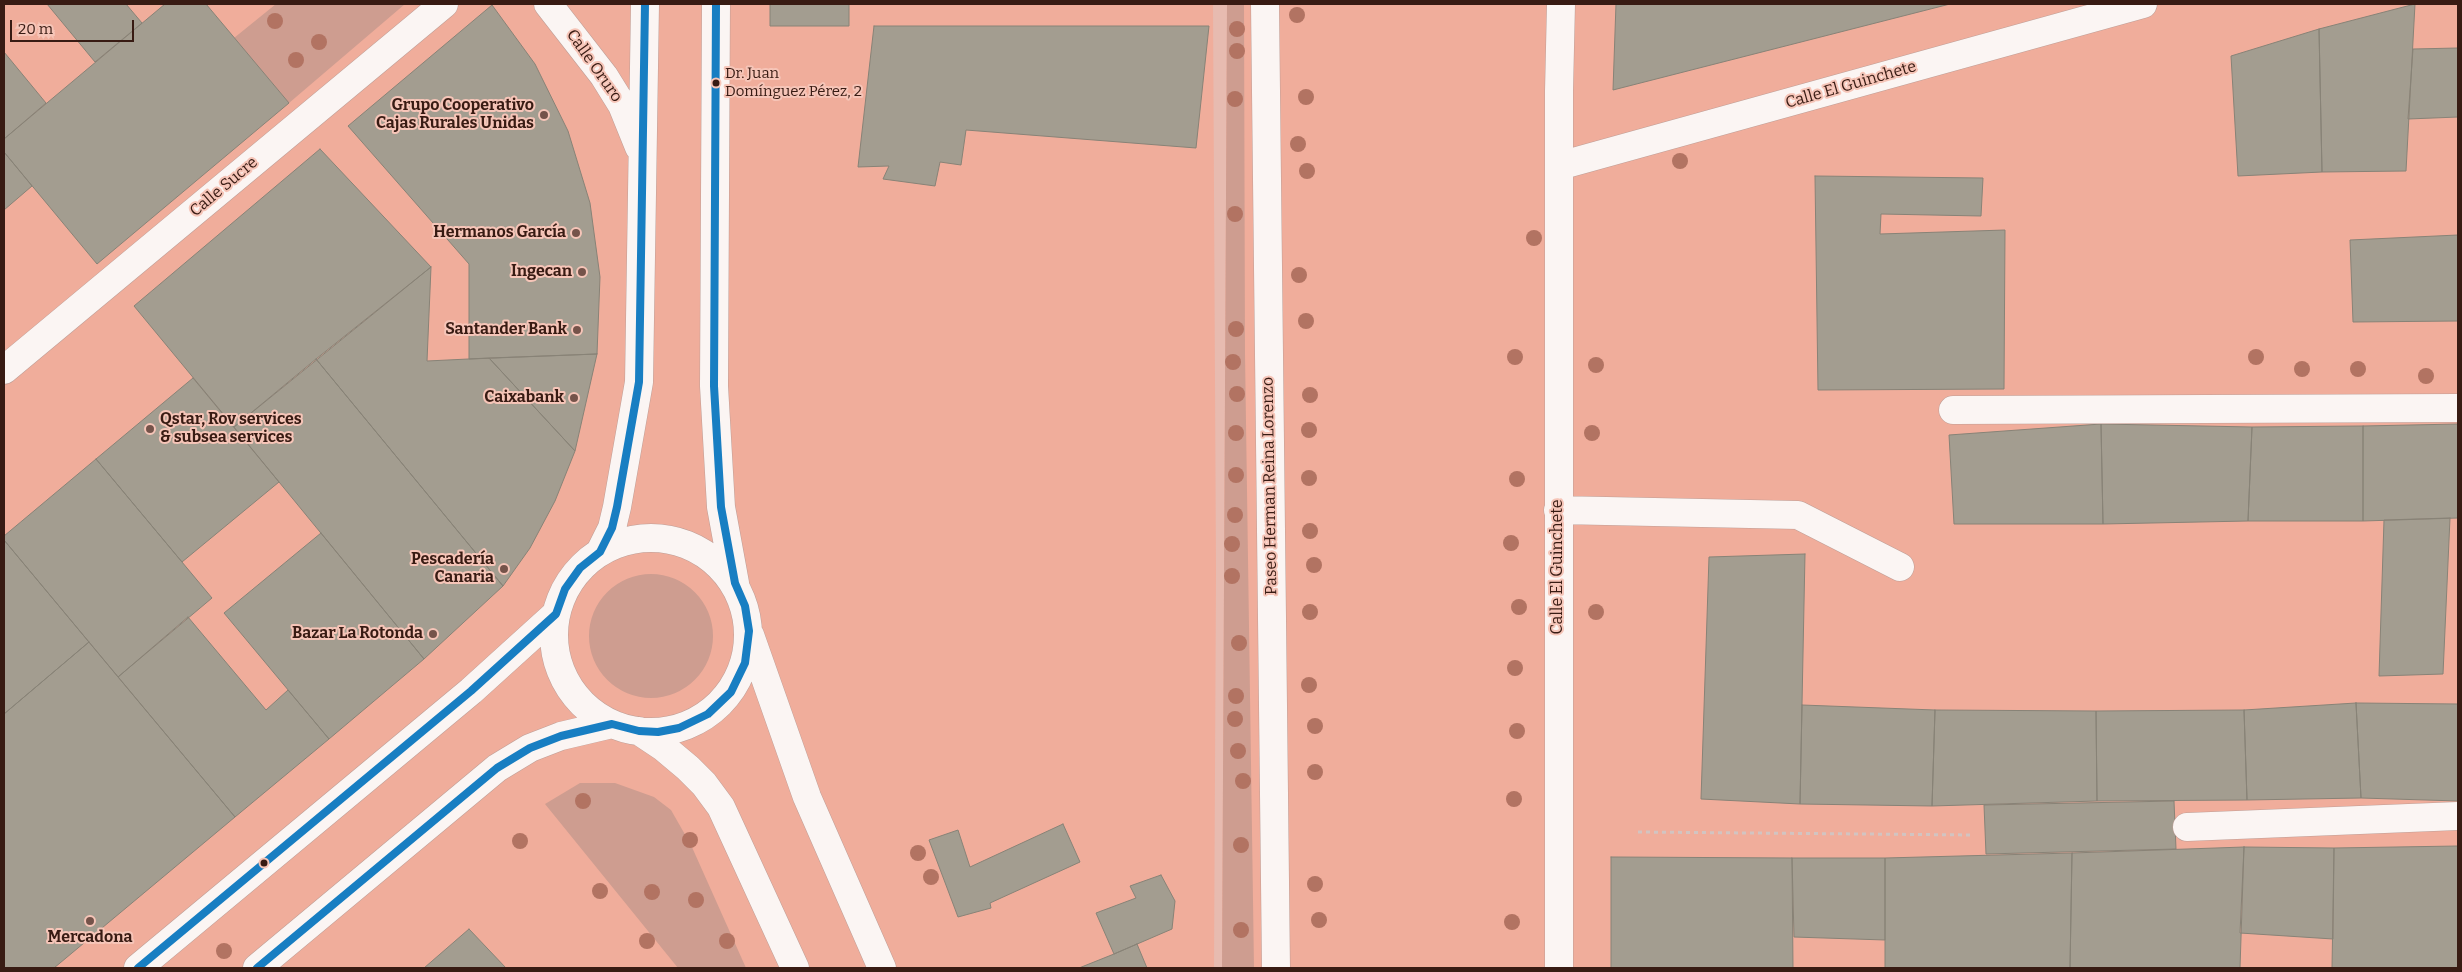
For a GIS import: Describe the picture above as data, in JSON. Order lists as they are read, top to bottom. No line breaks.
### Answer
{"streets":{"street":["Calle Oruro","Calle El Guinchete","Calle Sucre","Paseo Herman Reina Lorenzo"]},"places":["Dr. Juan Domínguez Pérez, 2","Grupo Cooperativo Cajas Rurales Unidas","Hermanos García","Ingecan","Santander Bank","Caixabank","Qstar, Rov services & subsea services","Pescadería Canaria","Bazar La Rotonda","Mercadona"],"scale_bar":"20 m"}
